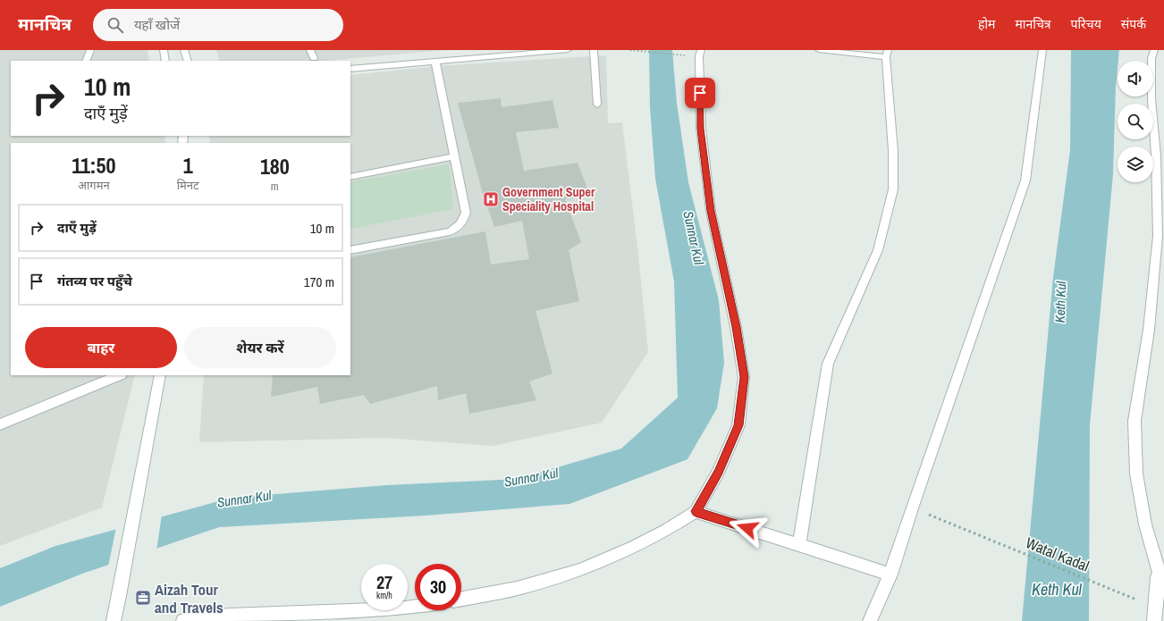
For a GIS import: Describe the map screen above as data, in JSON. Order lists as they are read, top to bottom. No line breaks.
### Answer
{"streets":{"path":["Watal Kadal"]},"water":["Sunnar Kul","Keth Kul"],"places":{"hospital":["Government Super Speciality Hospital"],"office":["Aizah Tour and Travels"]},"page":{"header":"मानचित्र","search":"यहाँ खोजें","nav":["होम","मानचित्र","परिचय","संपर्क"],"turn":["10 m","दाएँ मुड़ें"],"eta":["11:50","आगमन","1","मिनट","180","m"],"list":[{"name":"दाएँ मुड़ें","value":"10 m"},{"name":"गंतव्य पर पहुँचे","value":"170 m"}],"buttons":["बाहर","शेयर करें"],"speed":"27 km/h","limit":"30"}}
